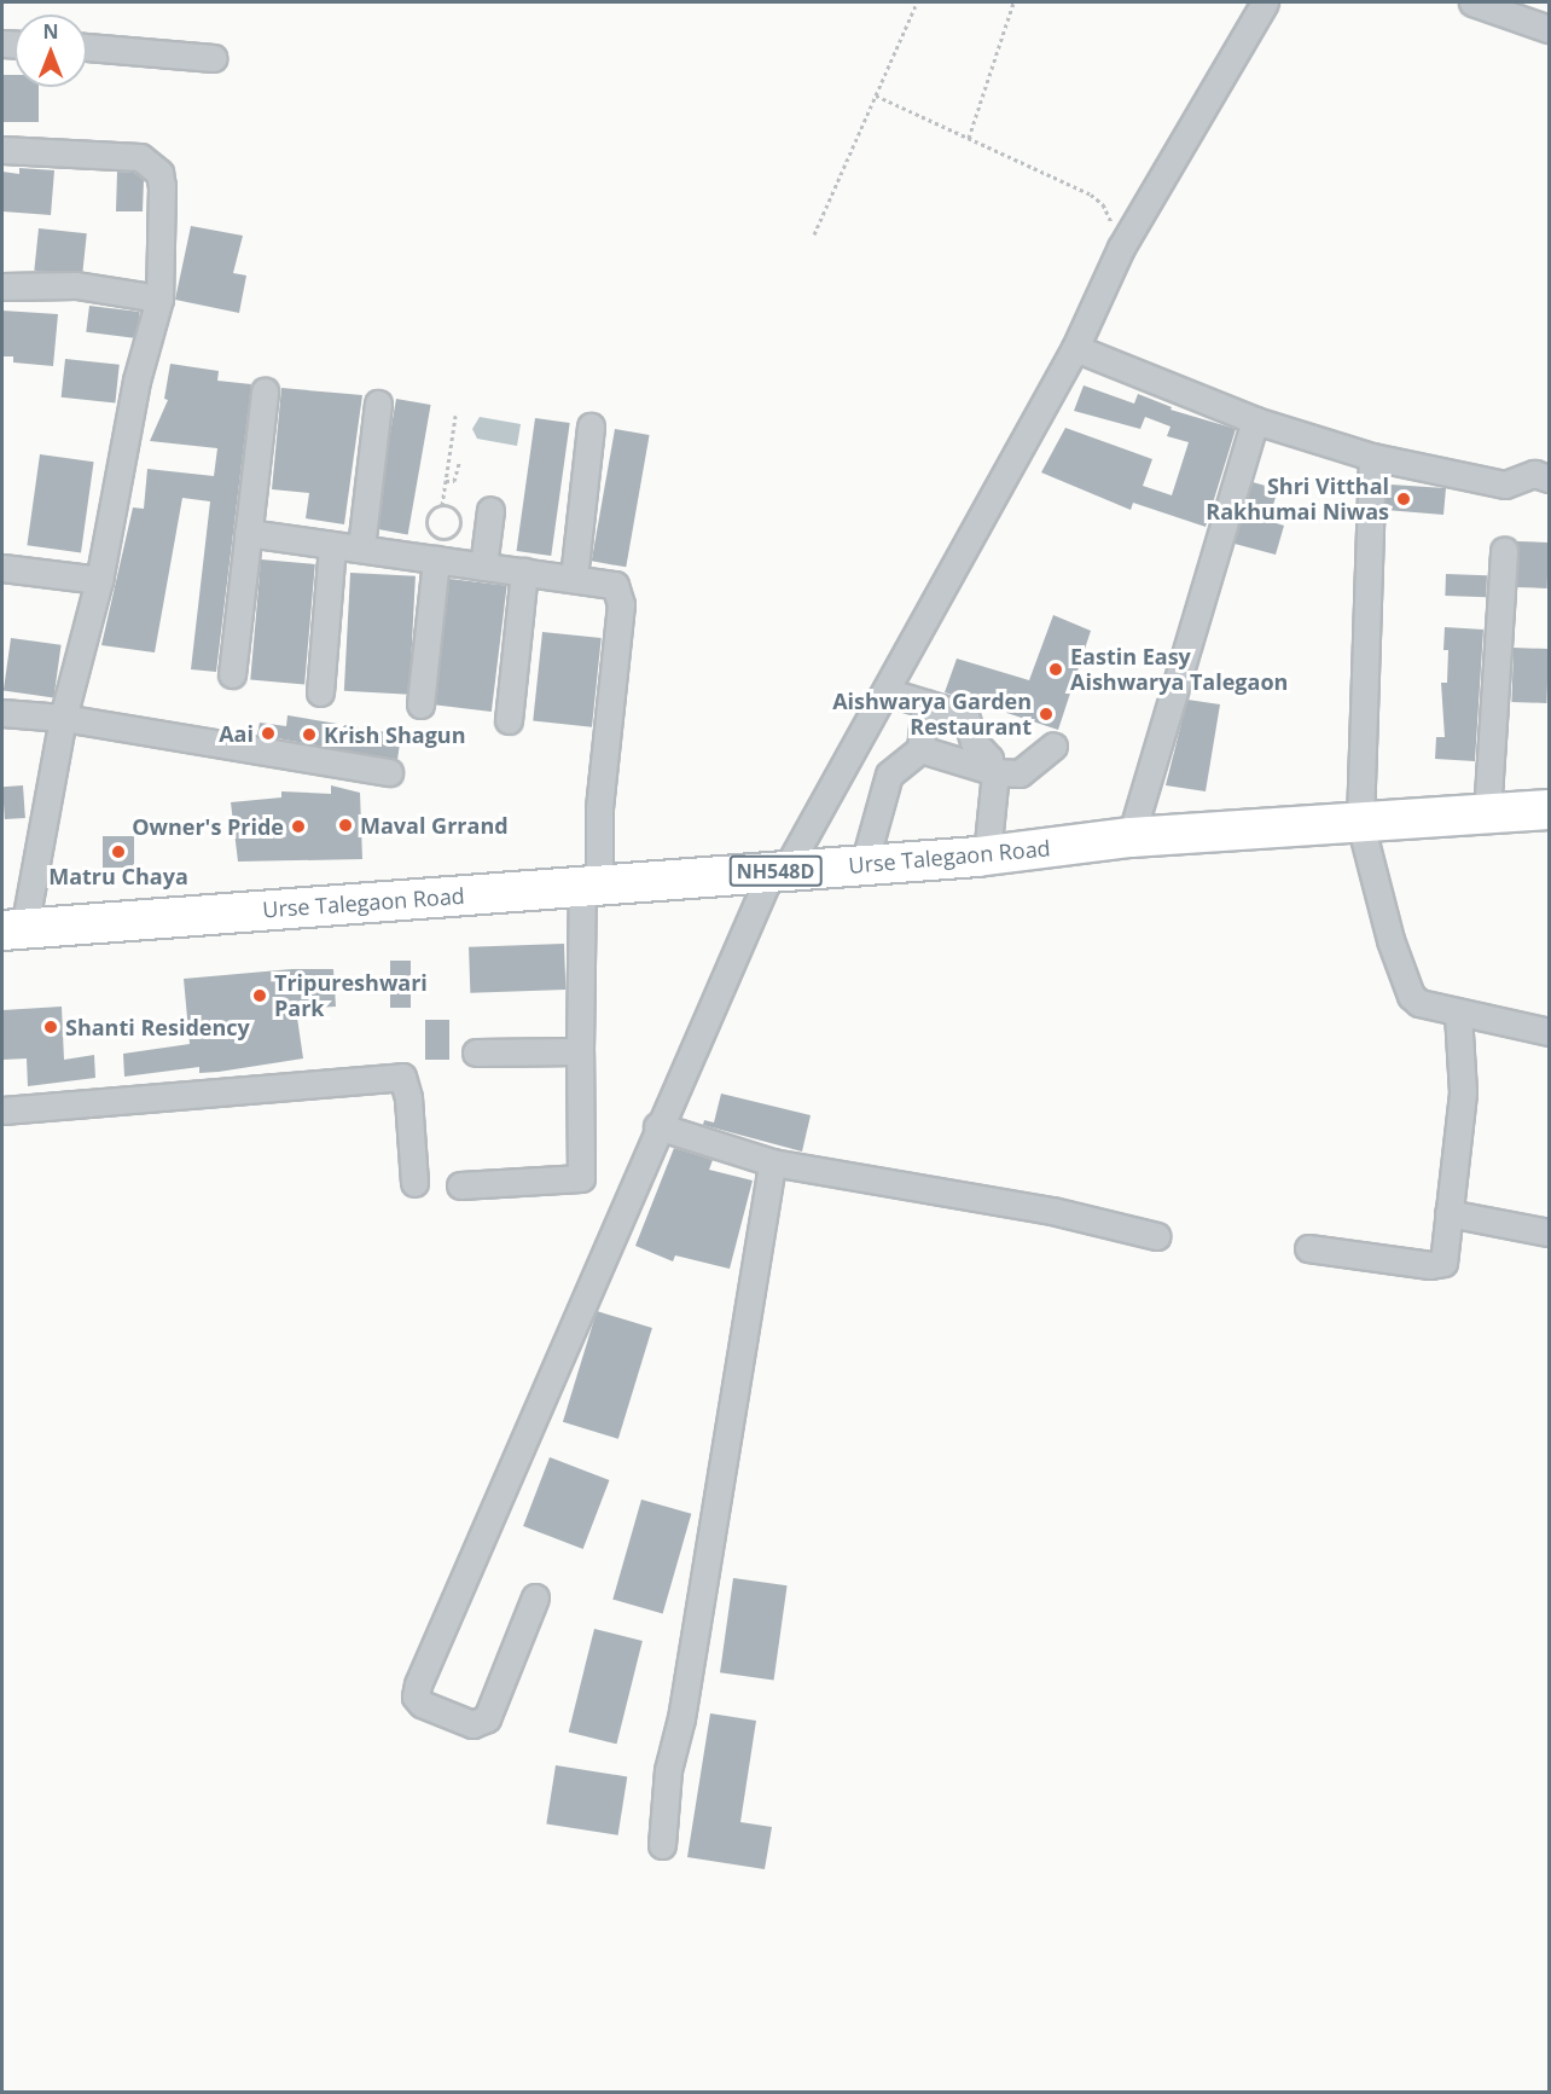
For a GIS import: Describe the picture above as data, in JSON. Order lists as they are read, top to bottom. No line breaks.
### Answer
{"streets":{"highway":["Urse Talegaon Road","NH548D"]},"places":["Shri Vitthal Rakhumai Niwas","Eastin Easy Aishwarya Talegaon","Aishwarya Garden Restaurant","Aai","Krish Shagun","Maval Grrand","Owner's Pride","Matru Chaya","Tripureshwari Park","Shanti Residency"],"north":"top"}
